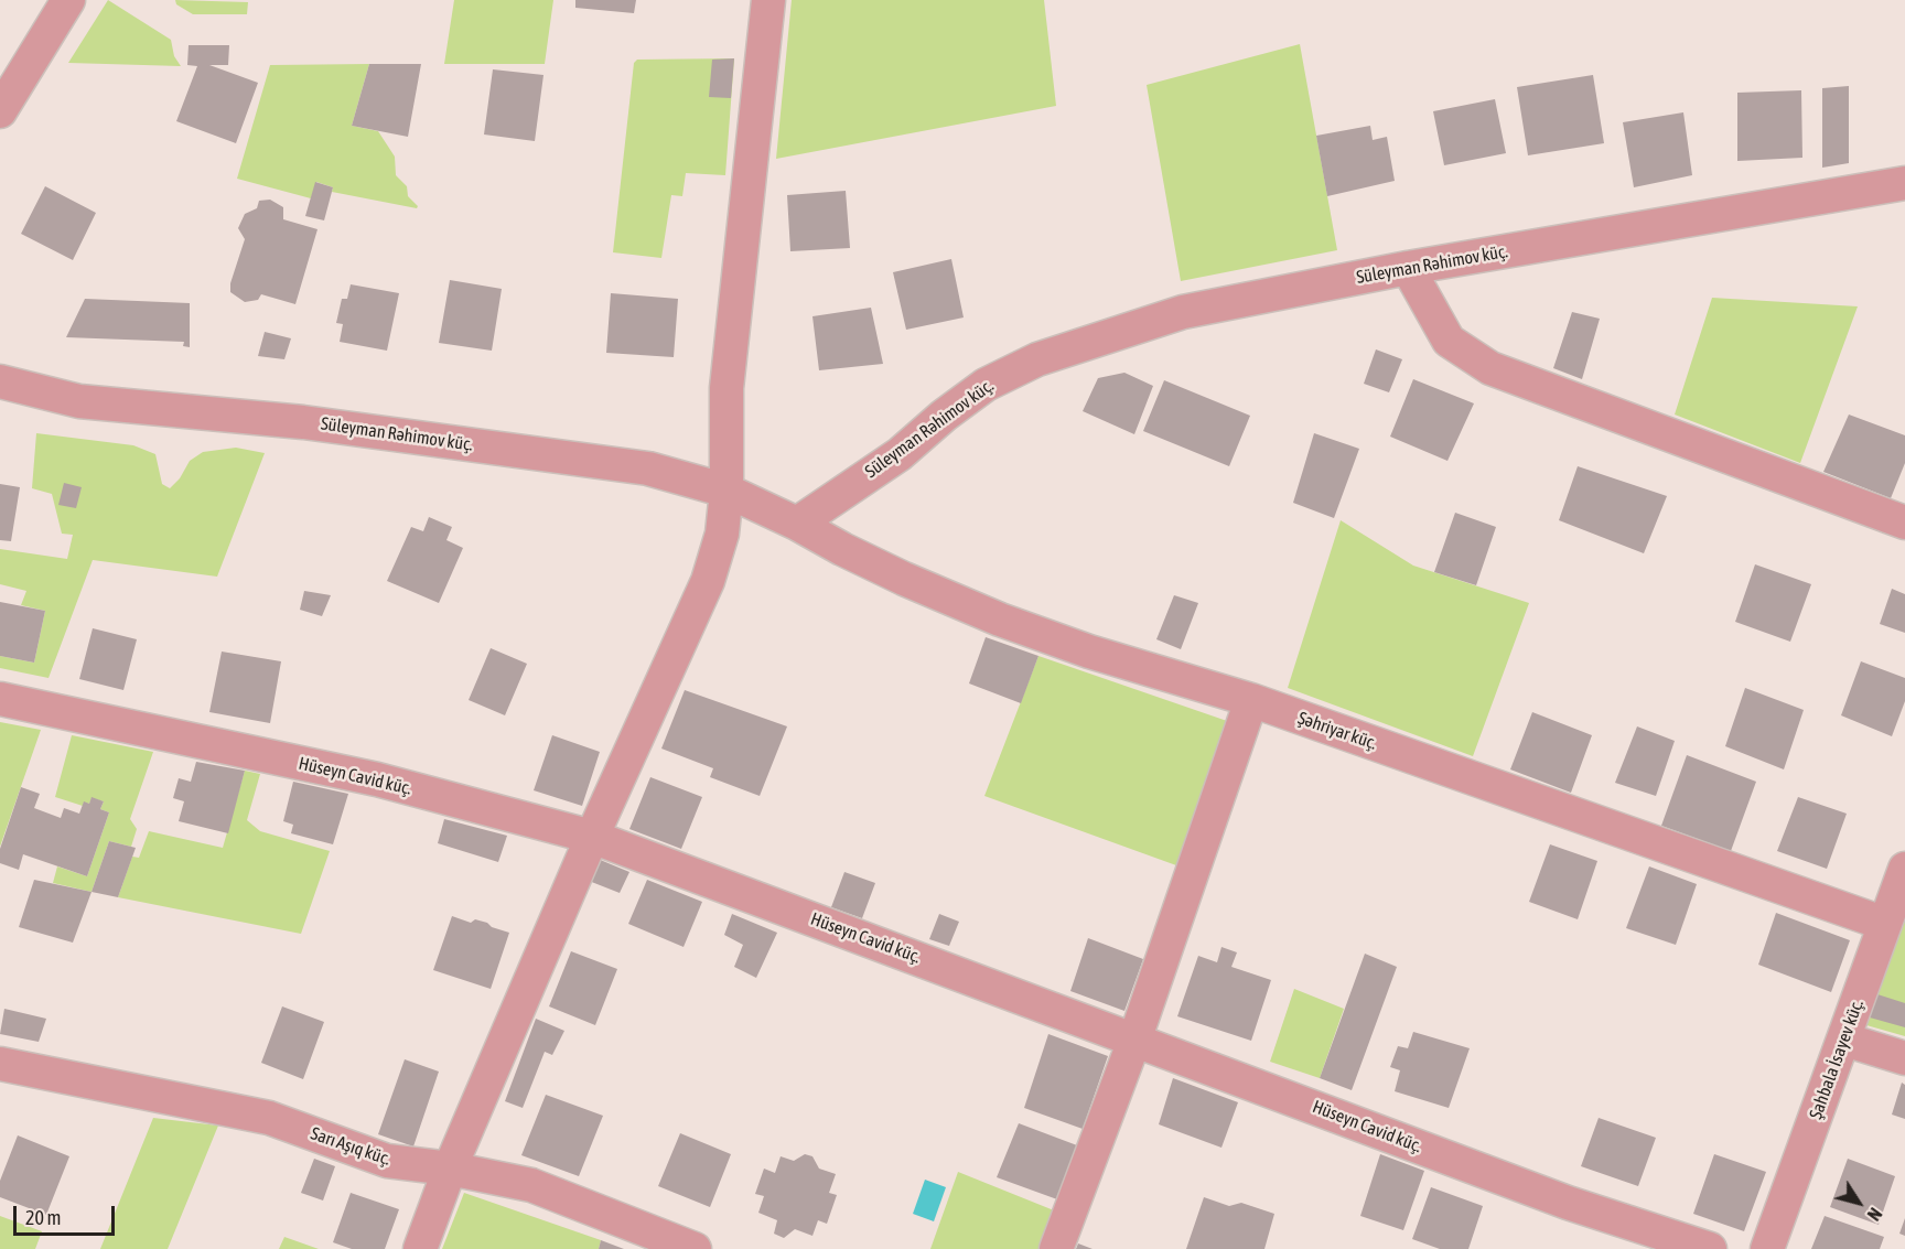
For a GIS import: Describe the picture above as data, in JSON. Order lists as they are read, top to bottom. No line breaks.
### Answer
{"streets":{"street":["Süleyman Rəhimov küç.","Şəhriyar küç.","Hüseyn Cavid küç.","Şahbala İsayev küç.","Sarı Aşıq küç."]},"crossings":[["Süleyman Rəhimov küç.","Şəhriyar küç."],["Şəhriyar küç.","Şahbala İsayev küç."]],"scale_bar":"20 m","north":"bottom right"}
